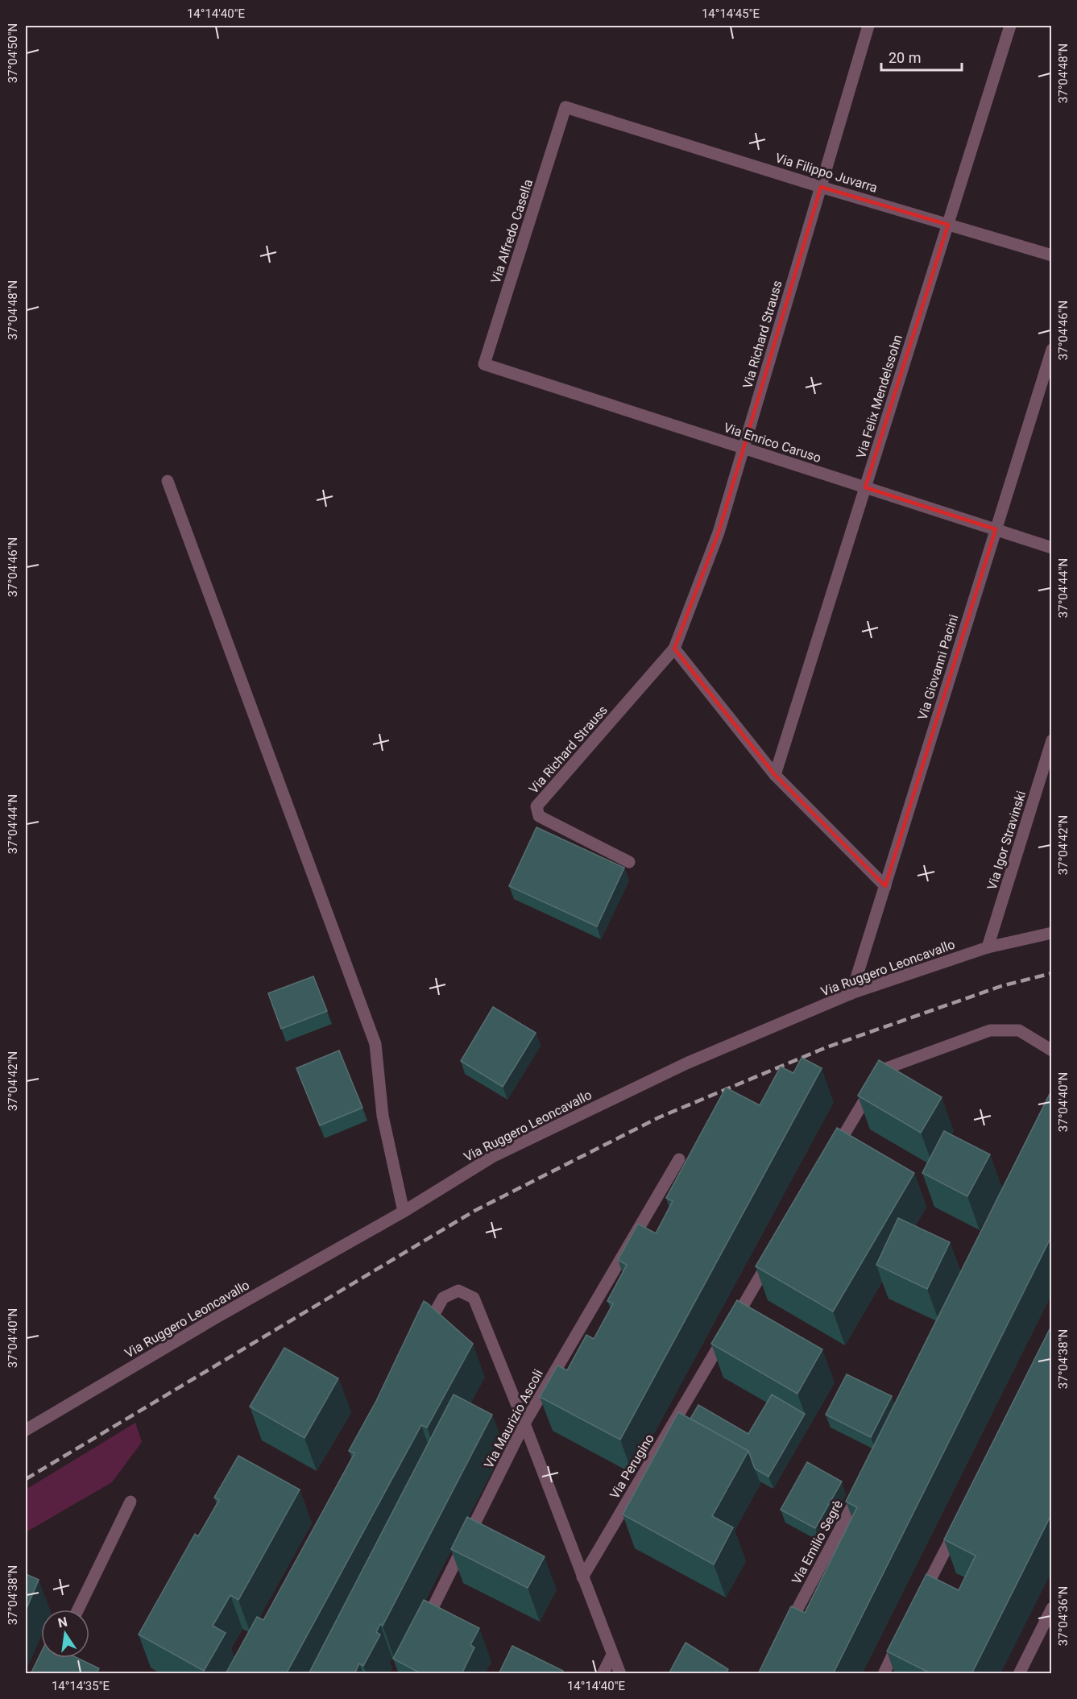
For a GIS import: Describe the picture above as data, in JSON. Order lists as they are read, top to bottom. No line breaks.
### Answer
{"streets":{"street":["Via Filippo Juvarra","Via Alfredo Casella","Via Richard Strauss","Via Felix Mendelssohn","Via Enrico Caruso","Via Giovanni Pacini","Via Igor Stravinski","Via Ruggero Leoncavallo","Via Maurizio Ascoli","Via Perugino","Via Emilio Segrè"]},"crossings":[["Via Filippo Juvarra","Via Alfredo Casella"],["Via Filippo Juvarra","Via Richard Strauss"],["Via Filippo Juvarra","Via Felix Mendelssohn"],["Via Alfredo Casella","Via Enrico Caruso"],["Via Richard Strauss","Via Enrico Caruso"],["Via Felix Mendelssohn","Via Enrico Caruso"],["Via Enrico Caruso","Via Giovanni Pacini"],["Via Giovanni Pacini","Via Ruggero Leoncavallo"],["Via Igor Stravinski","Via Ruggero Leoncavallo"]],"scale_bar":"20 m","north":"top","coordinates":["14°14'40\"E","14°14'45\"E","37°04'50\"N","37°04'48\"N","37°04'46\"N","37°04'44\"N","37°04'42\"N","37°04'40\"N","37°04'38\"N","37°04'36\"N","14°14'35\"E"]}
